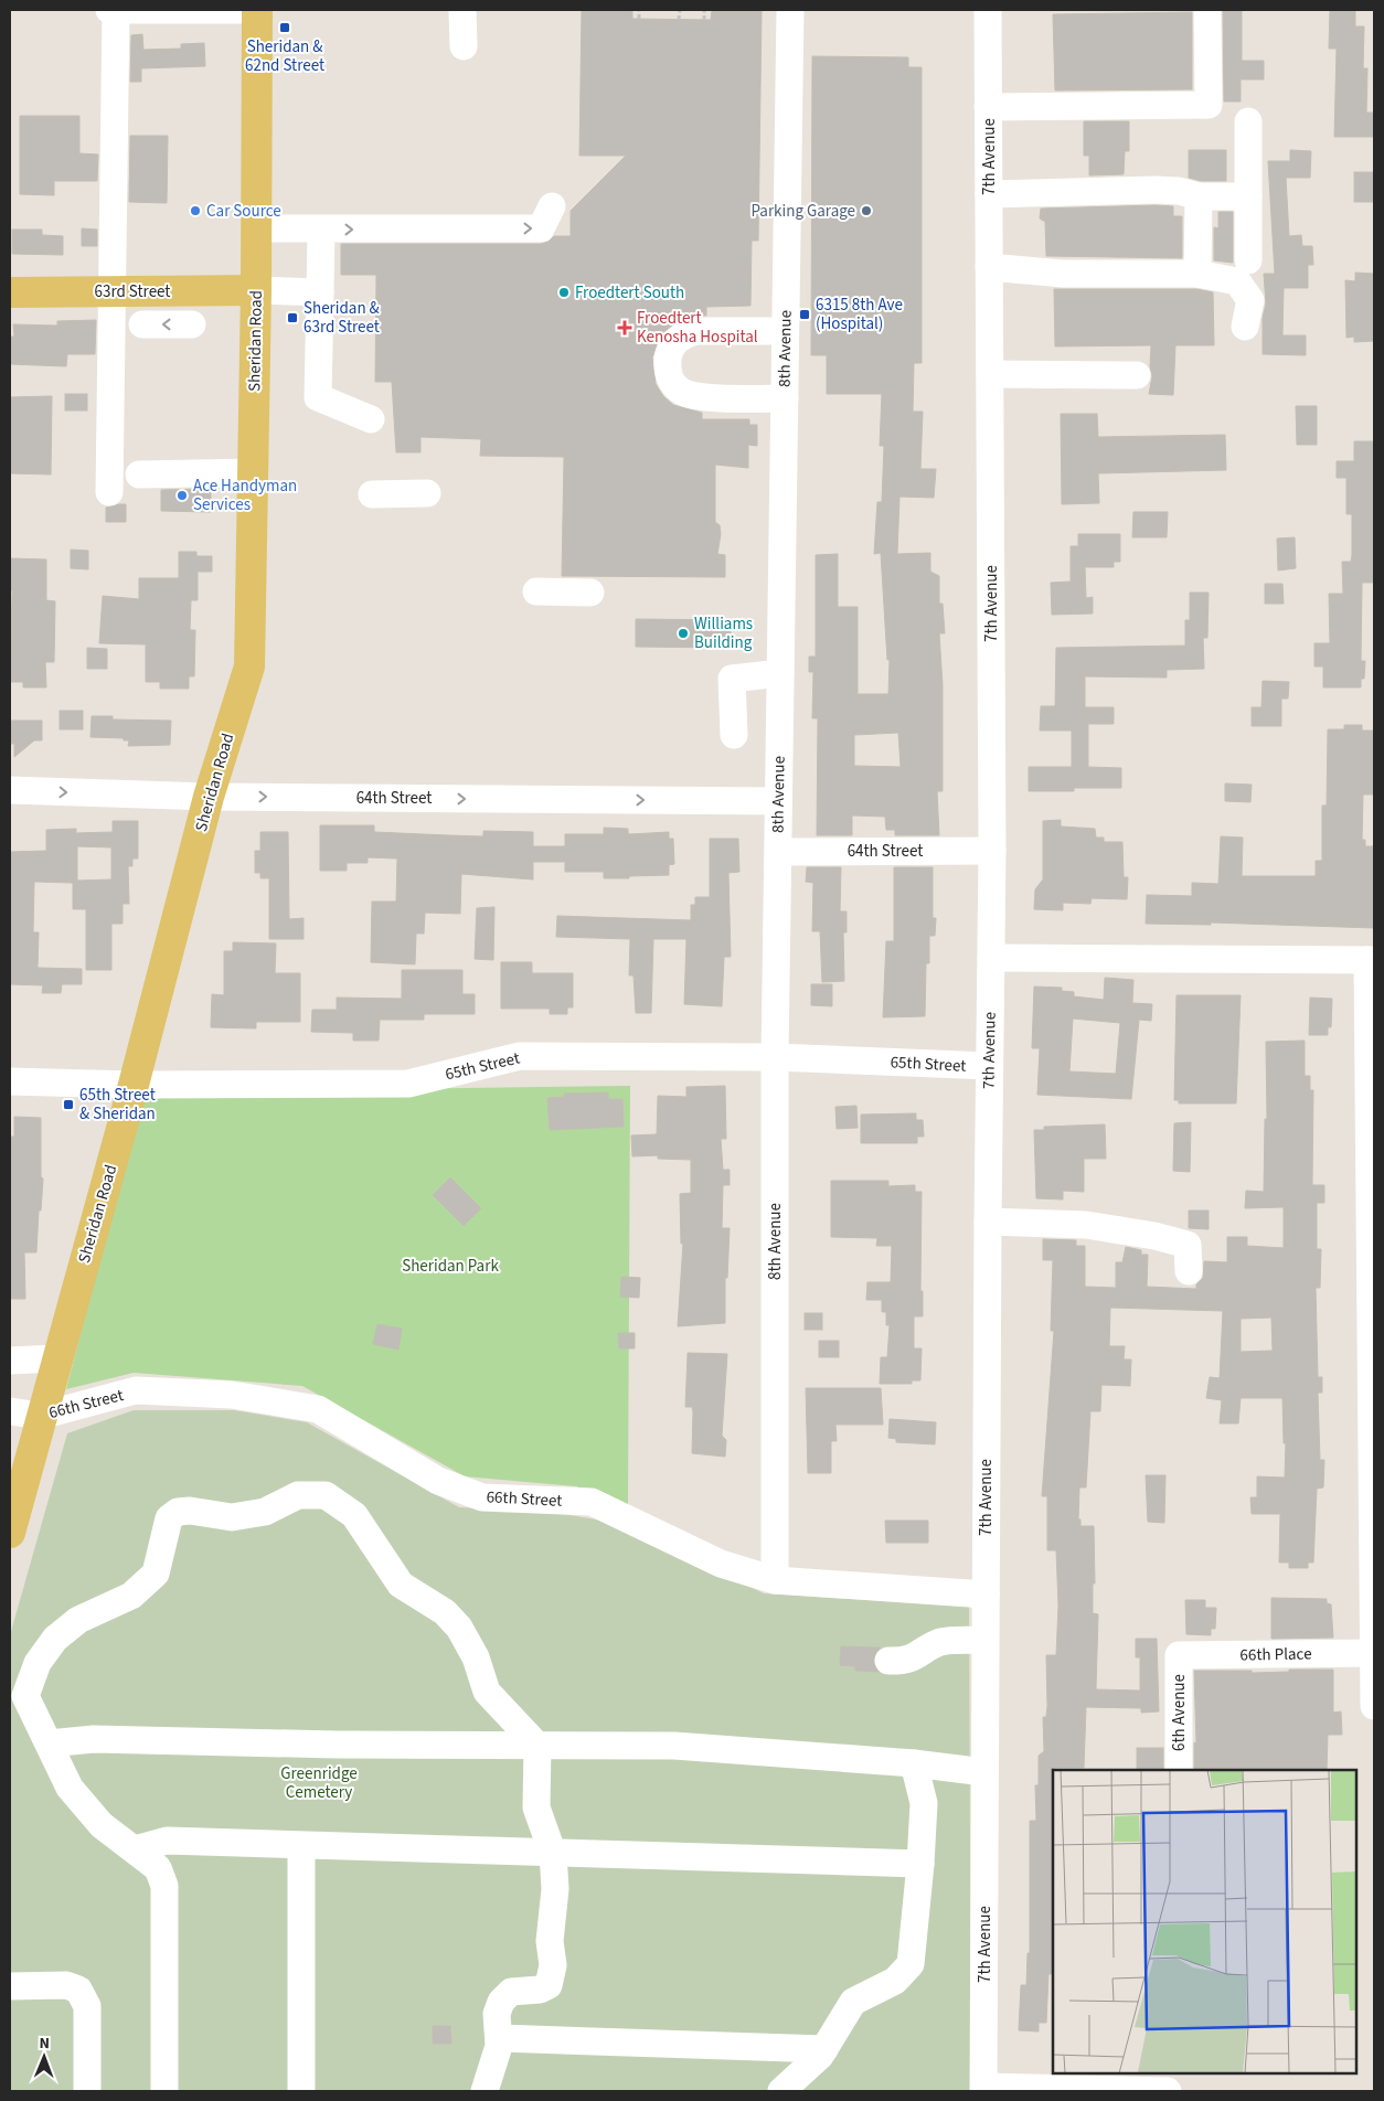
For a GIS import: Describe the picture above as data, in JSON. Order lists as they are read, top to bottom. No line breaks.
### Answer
{"streets":{"main road":["63rd Street","Sheridan Road"],"street":["7th Avenue","8th Avenue","64th Street","65th Street","66th Street","66th Place","6th Avenue"]},"crossings":[["7th Avenue","64th Street"],["7th Avenue","65th Street"],["7th Avenue","66th Street"],["63rd Street","Sheridan Road"],["Sheridan Road","64th Street"],["Sheridan Road","65th Street"],["Sheridan Road","66th Street"],["8th Avenue","64th Street"],["8th Avenue","65th Street"],["8th Avenue","66th Street"],["66th Place","6th Avenue"]],"one_way":["64th Street"],"parks":["Sheridan Park","Greenridge Cemetery"],"places":{"transit":["Sheridan & 62nd Street","6315 8th Ave (Hospital)","Sheridan & 63rd Street","65th Street & Sheridan"],"other":["Car Source","Parking Garage","Froedtert South","Ace Handyman Services","Williams Building"],"health":["Froedtert Kenosha Hospital"]},"north":"top"}
